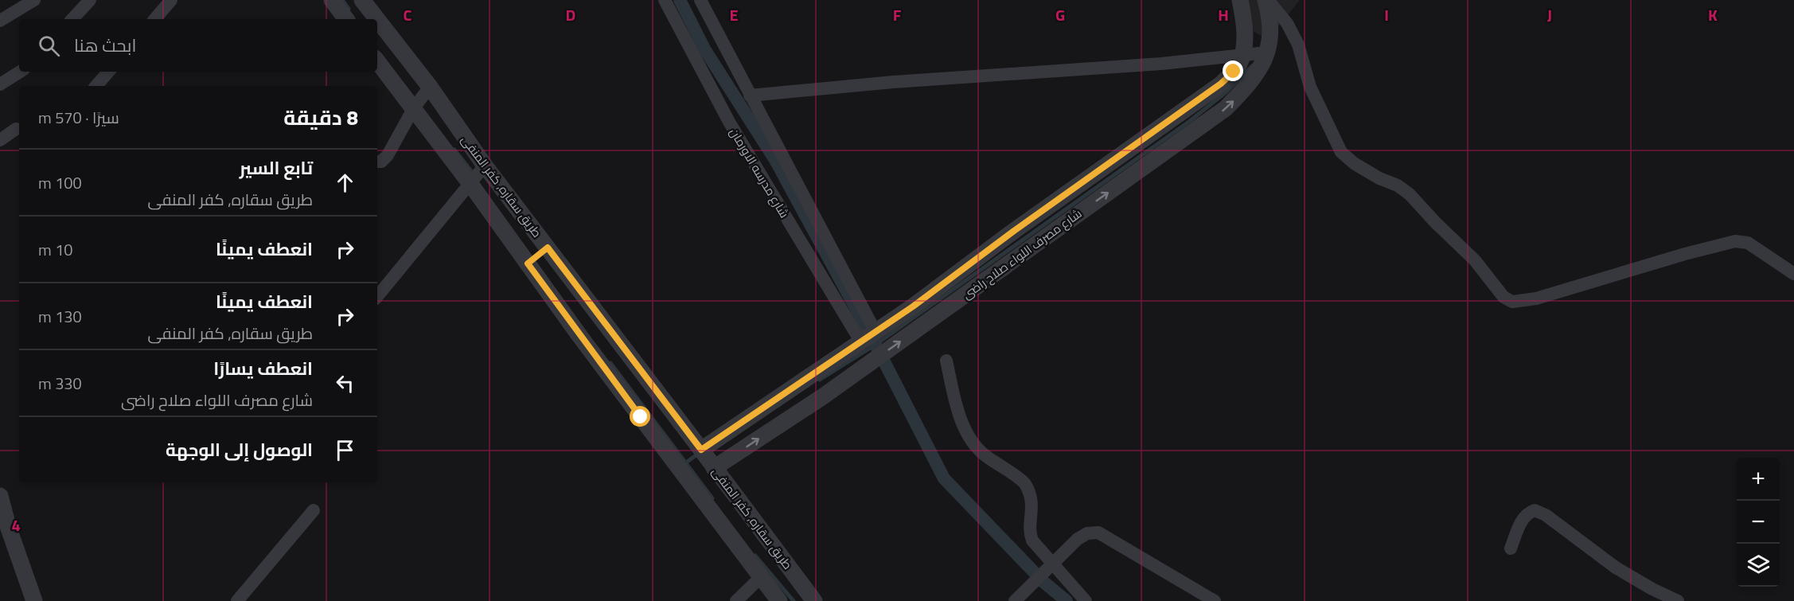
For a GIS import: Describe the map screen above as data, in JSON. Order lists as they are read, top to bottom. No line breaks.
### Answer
{"streets":{"street":["شارع مدرسه الاورمان","طريق سقاره, كفر المنفى","شارع مصرف اللواء صلاح راضى"]},"crossings":[["شارع مدرسه الاورمان","شارع مصرف اللواء صلاح راضى"],["طريق سقاره, كفر المنفى","شارع مصرف اللواء صلاح راضى"]],"page":{"search":"ابحث هنا","heading":["8 دقيقة","سيرًا · 570 m"],"list":[["تابع السير","طريق سقاره, كفر المنفى","100 m"],["انعطف يمينًا","10 m"],["انعطف يمينًا","طريق سقاره, كفر المنفى","130 m"],["انعطف يسارًا","شارع مصرف اللواء صلاح راضى","330 m"],"الوصول إلى الوجهة"],"map_buttons":["+","−"]},"grid":{"columns":["C","D","E","F","G","H","I","J","K"],"rows":["4"]}}
